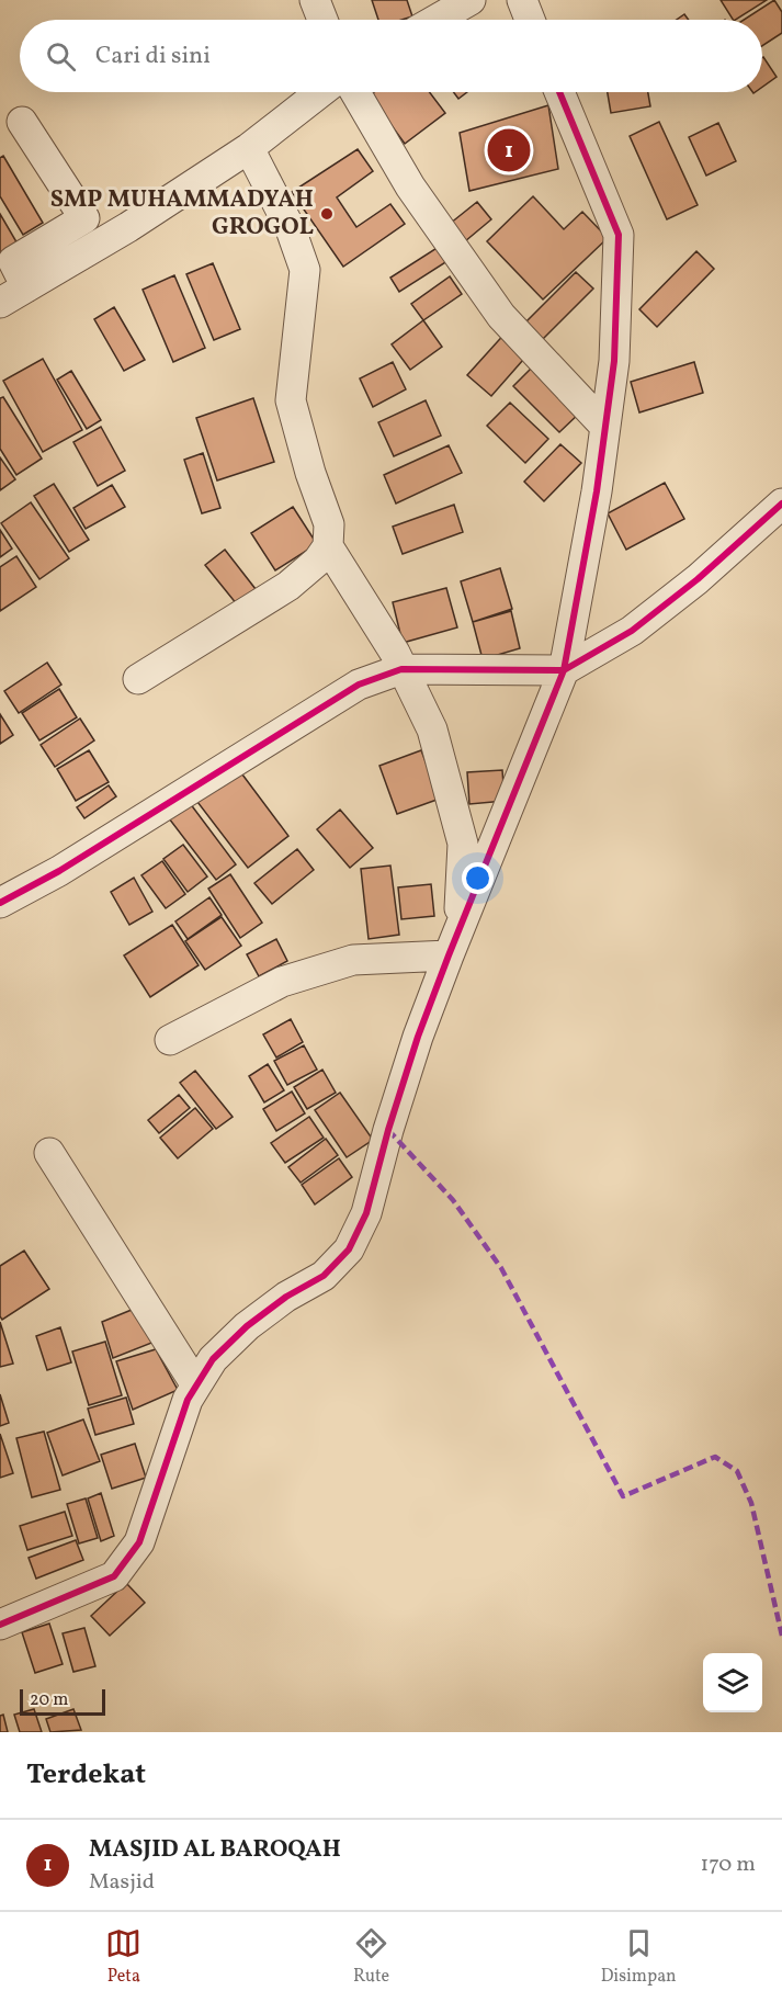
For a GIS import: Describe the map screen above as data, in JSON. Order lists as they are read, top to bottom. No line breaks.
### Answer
{"places":["SMP MUHAMMADYAH GROGOL"],"scale_bar":"20 m","page":{"search":"Cari di sini","pins":"1","scale":"20 m","heading":"Terdekat","list":[{"mark":"1","name":"MASJID AL BAROQAH","note":"Masjid","value":"170 m"}],"nav":["Peta","Rute","Disimpan"]}}
